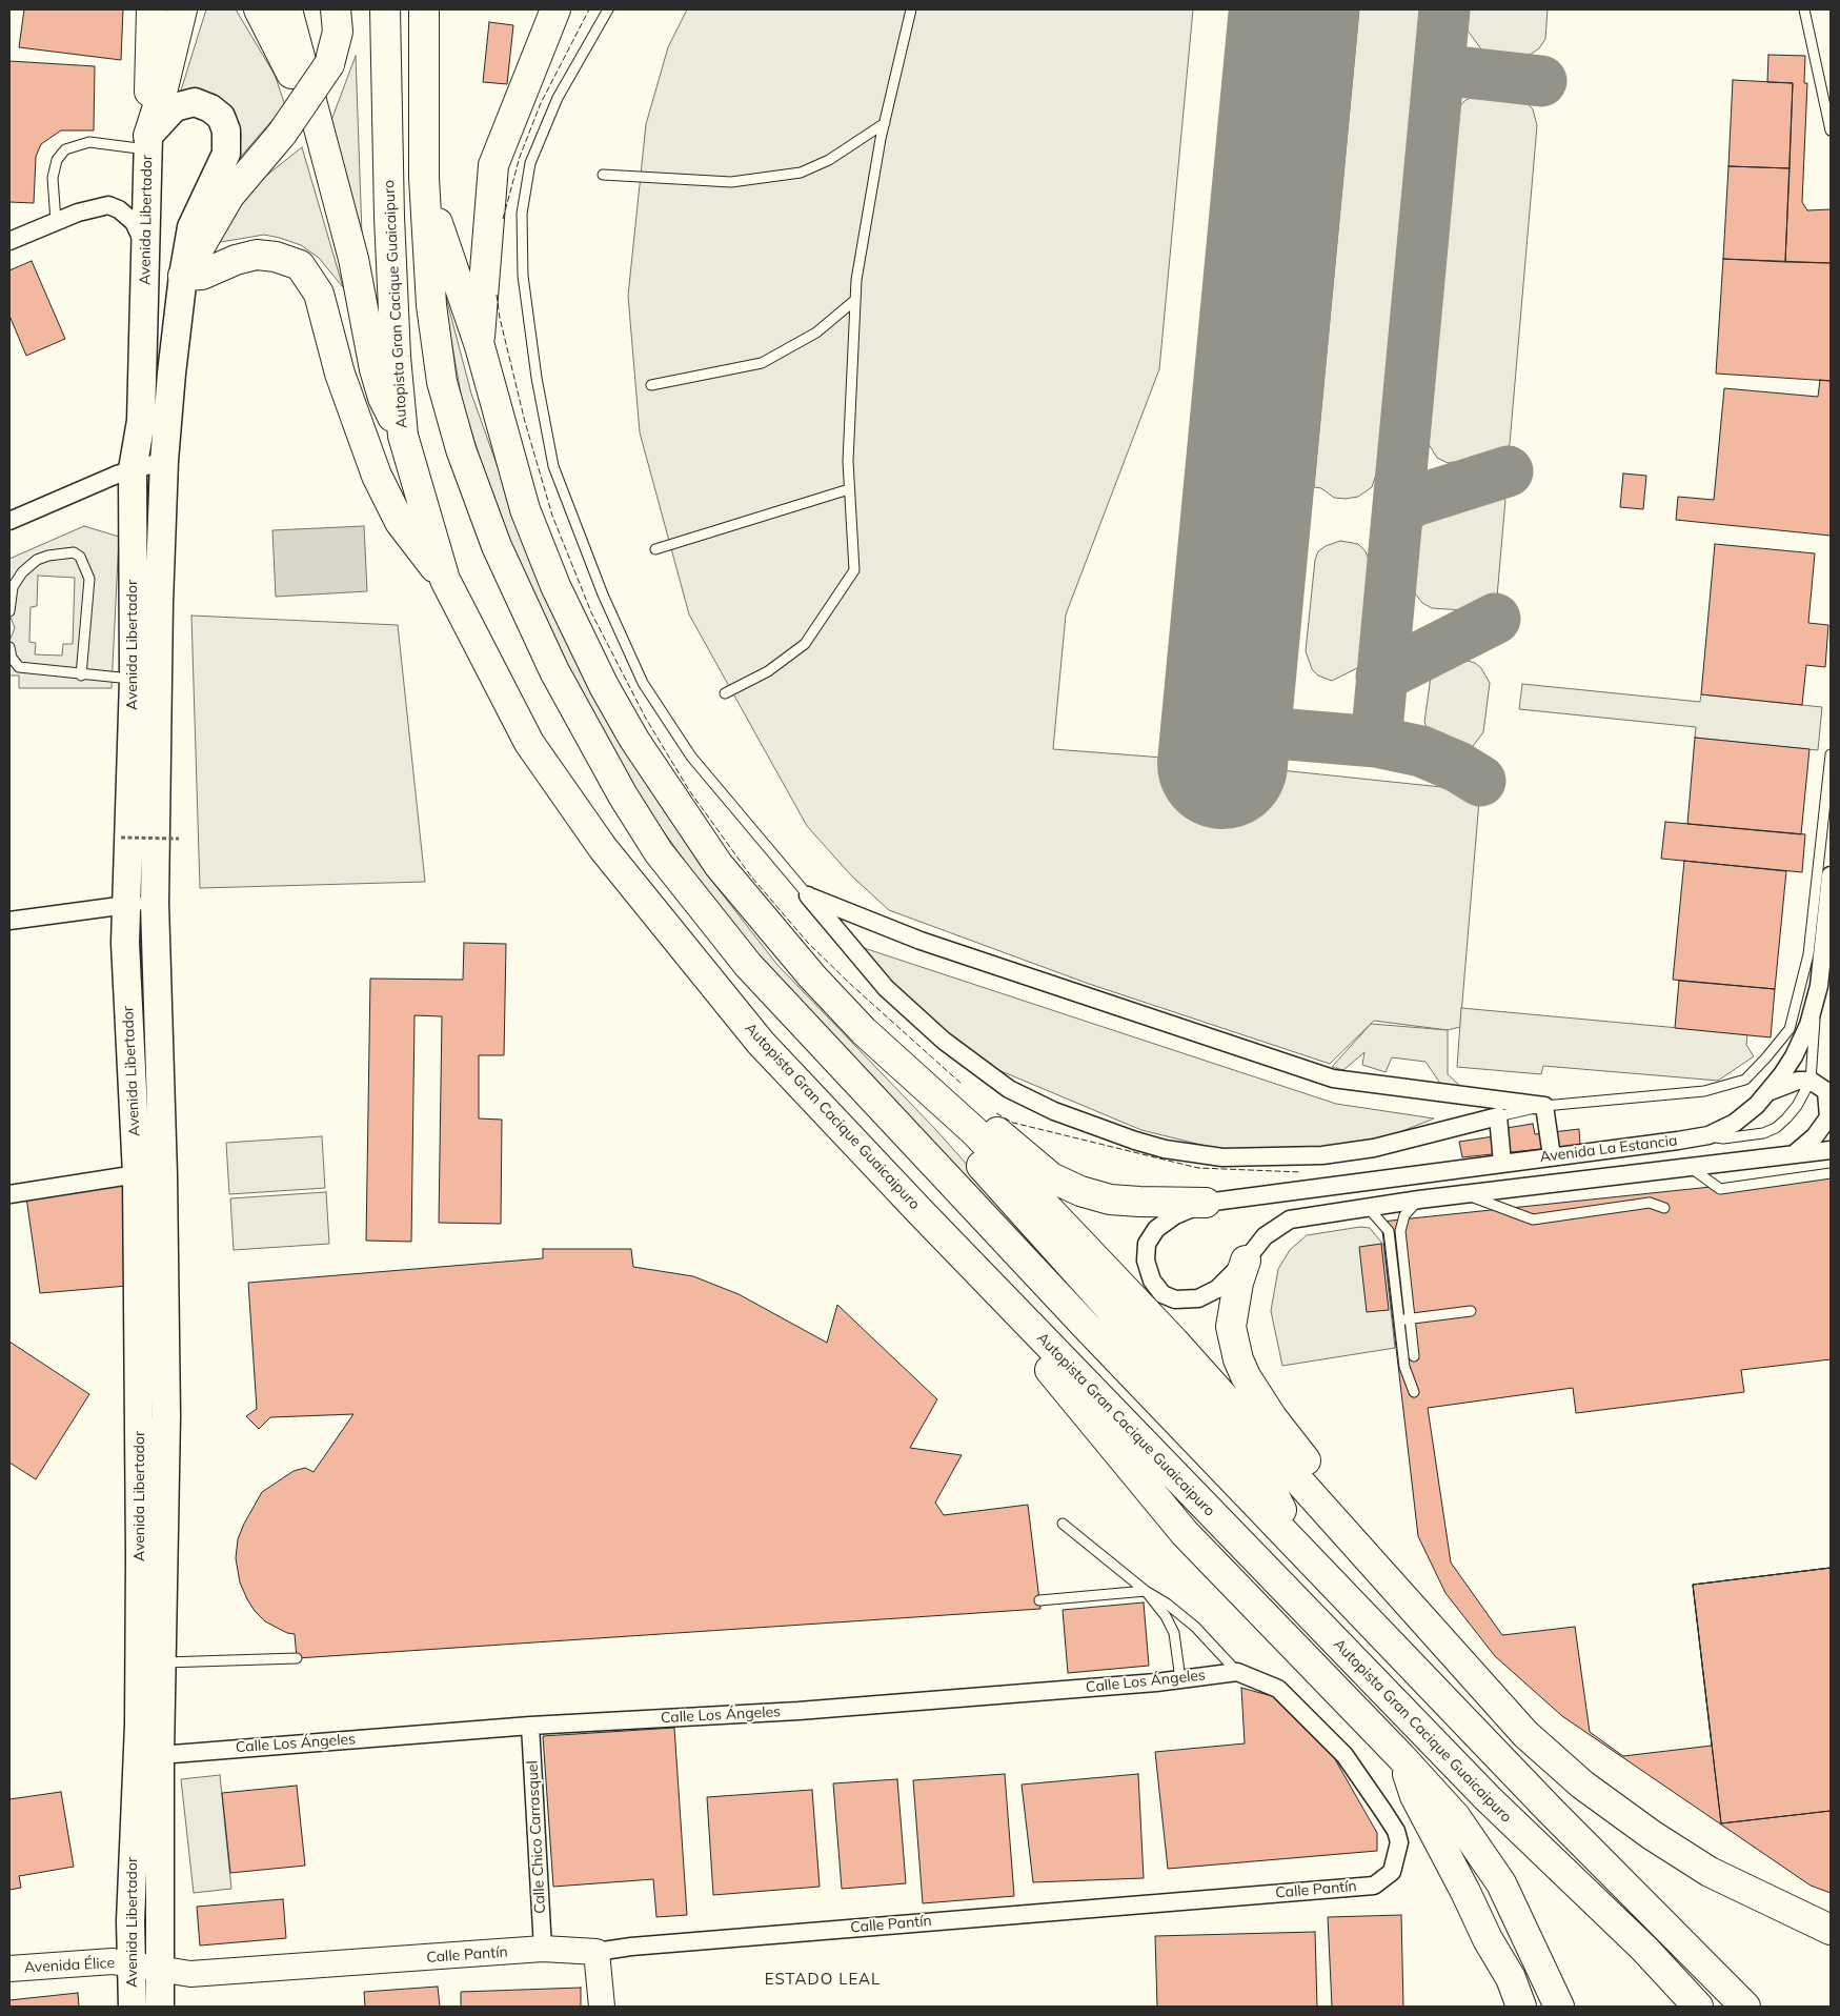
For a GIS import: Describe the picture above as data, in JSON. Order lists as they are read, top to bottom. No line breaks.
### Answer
{"streets":{"highway":["Autopista Gran Cacique Guaicaipuro"],"main road":["Avenida Libertador","Calle Pantín","Avenida Élice"],"street":["Avenida La Estancia","Calle Los Ángeles","Calle Chico Carrasquel"]},"crossings":[["Avenida Libertador","Calle Los Ángeles"],["Avenida Libertador","Calle Pantín"],["Avenida Libertador","Avenida Élice"],["Calle Los Ángeles","Calle Chico Carrasquel"],["Calle Los Ángeles","Calle Pantín"],["Calle Chico Carrasquel","Calle Pantín"],["Calle Pantín","Avenida Élice"]],"districts":["ESTADO LEAL"]}
